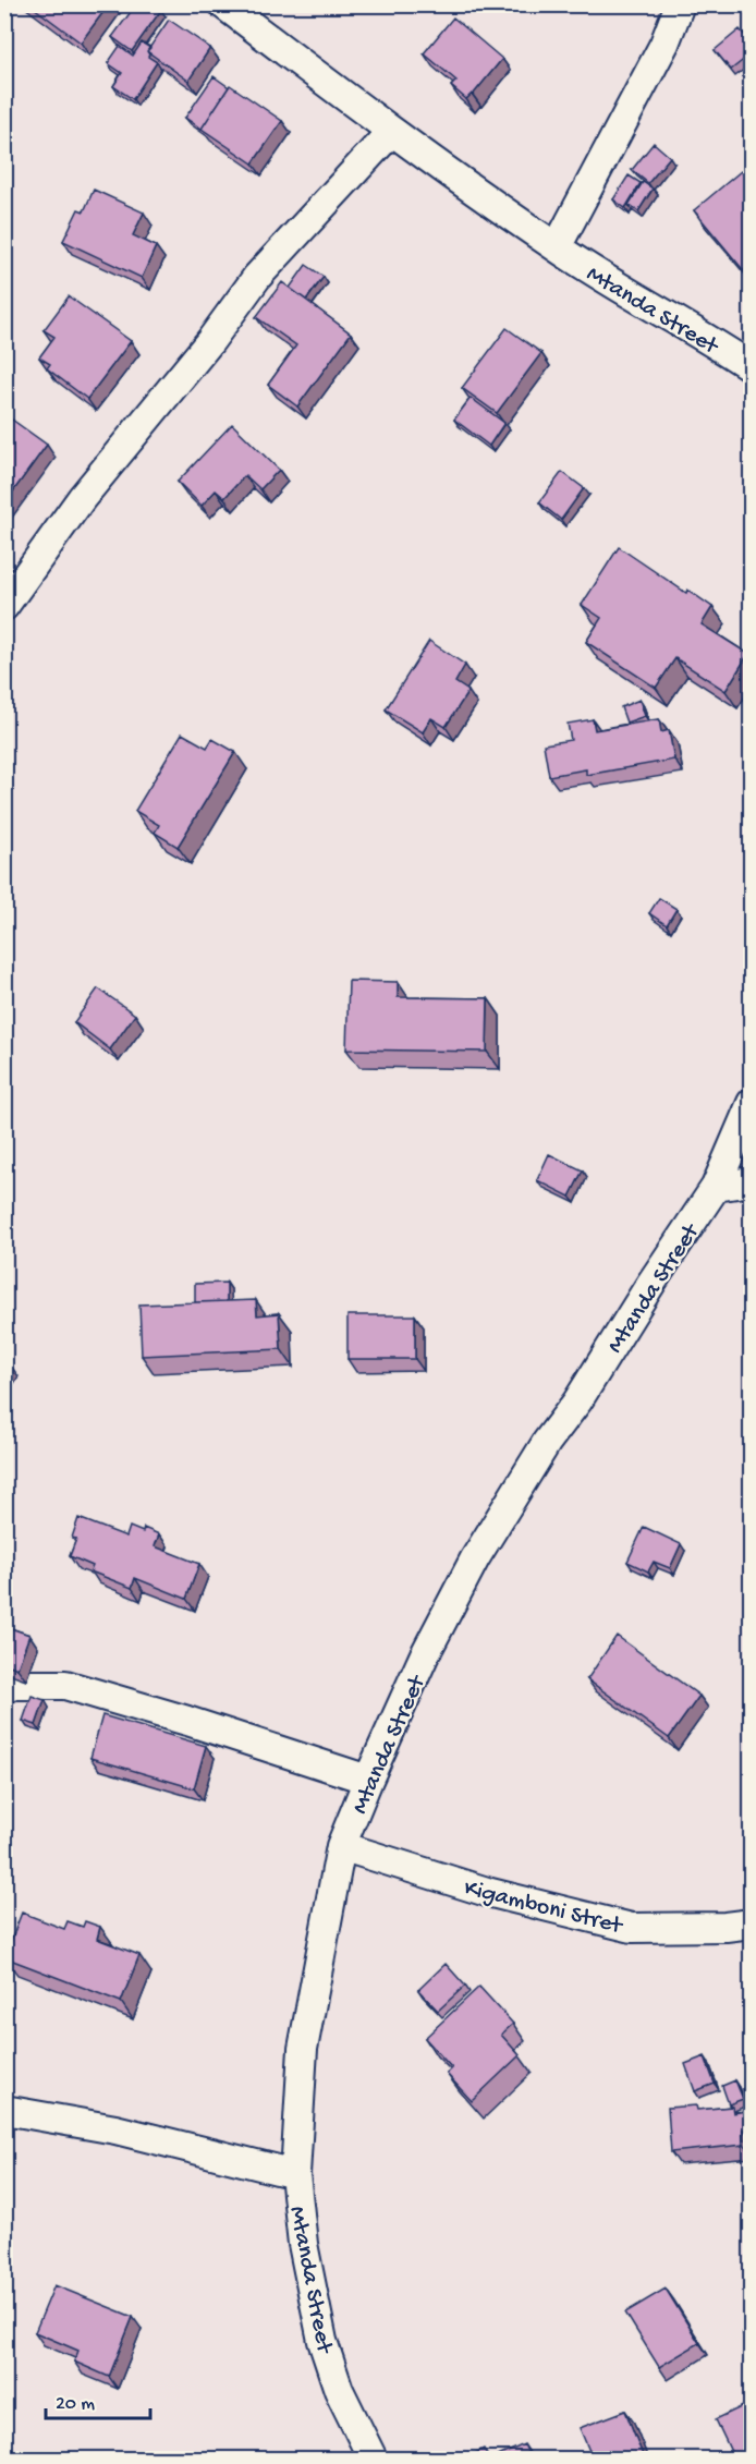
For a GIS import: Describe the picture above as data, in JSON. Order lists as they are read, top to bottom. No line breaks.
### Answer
{"streets":{"street":["Mtanda Street","Kigamboni Stret"]},"crossings":[["Mtanda Street","Kigamboni Stret"]],"scale_bar":"20 m"}
